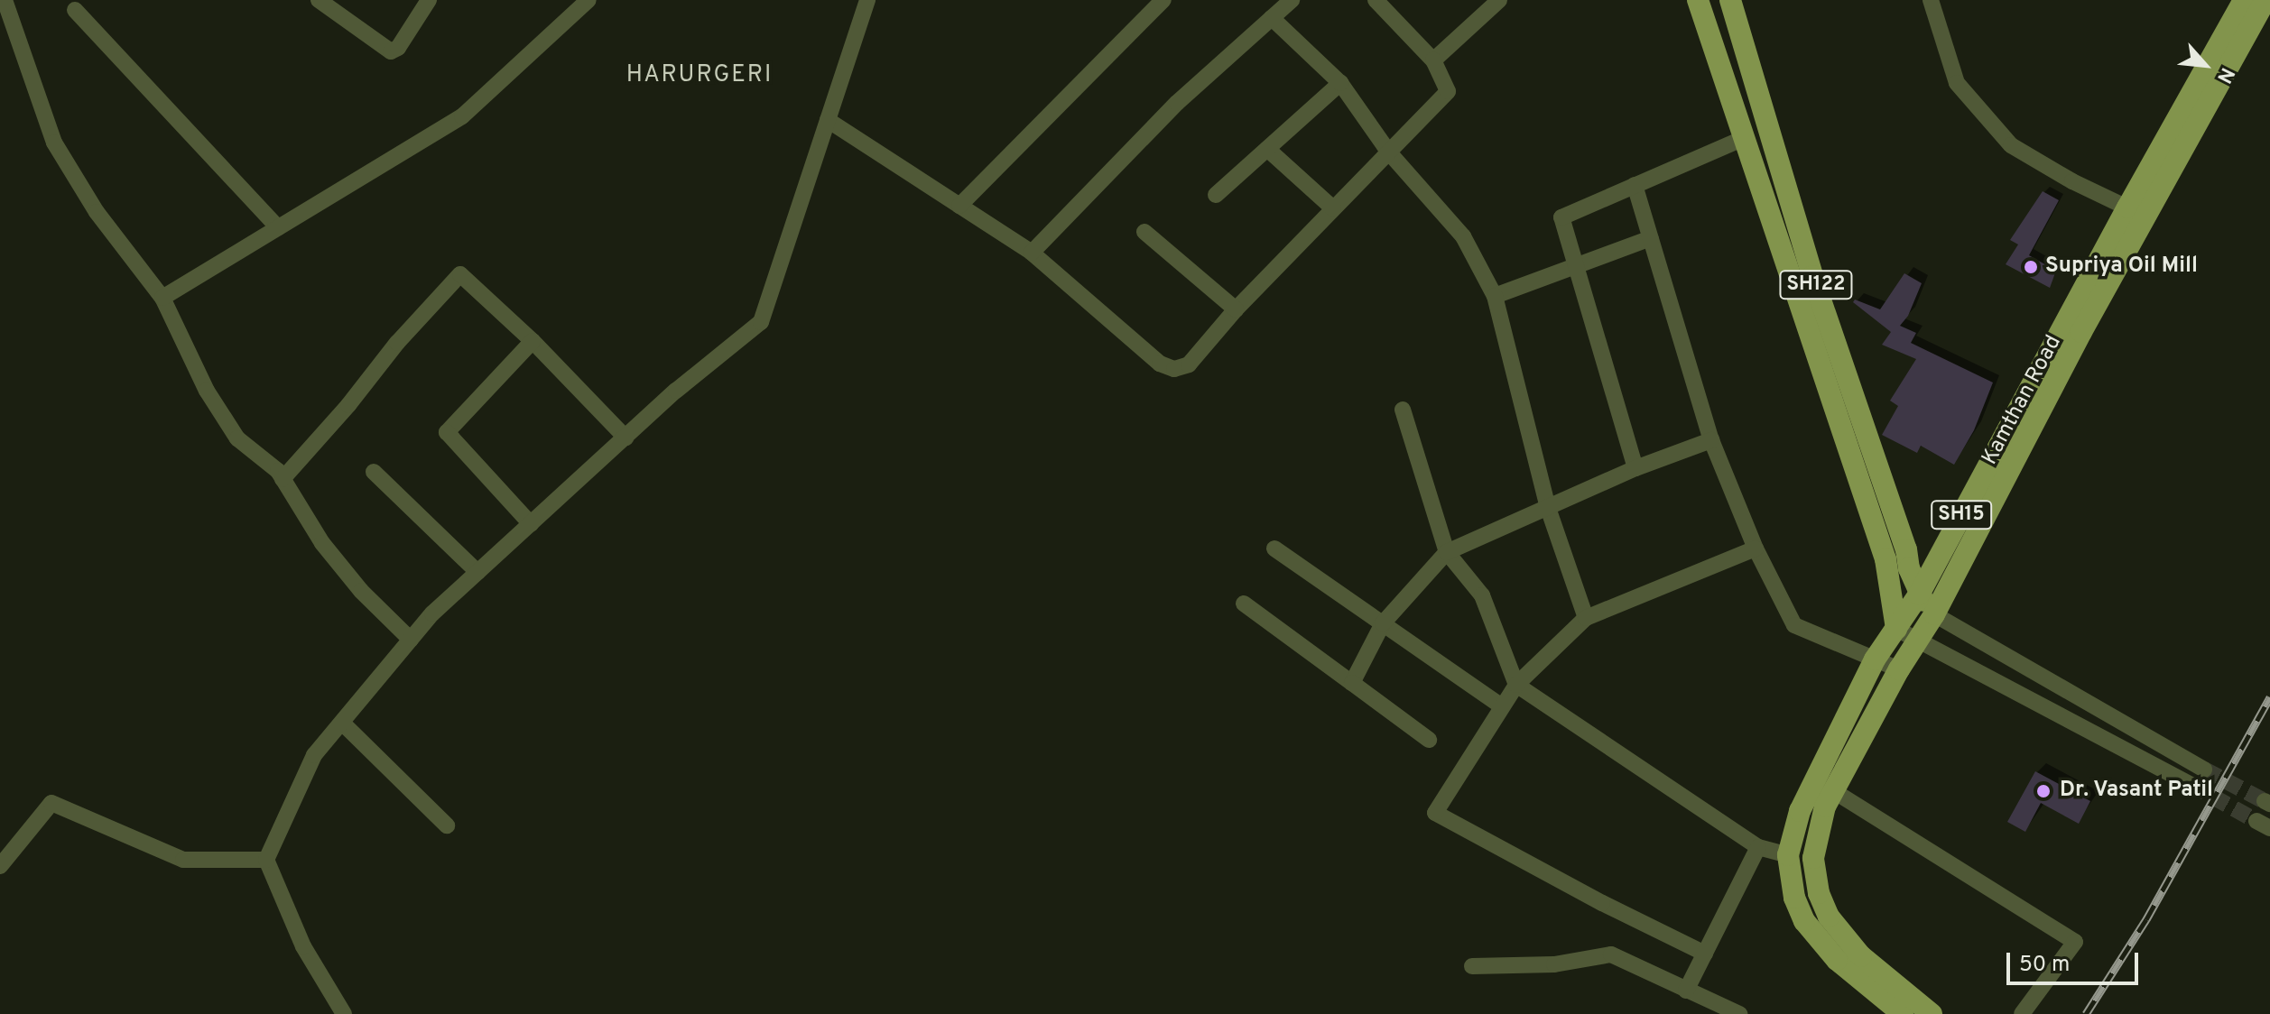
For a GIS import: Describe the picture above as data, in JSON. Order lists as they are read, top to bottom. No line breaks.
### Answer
{"streets":{"main road":["SH122","Kamthan Road","SH15"]},"crossings":[["SH122","Kamthan Road"]],"districts":["HARURGERI"],"places":["Supriya Oil Mill","Dr. Vasant Patil"],"scale_bar":"50 m","north":"bottom right"}
